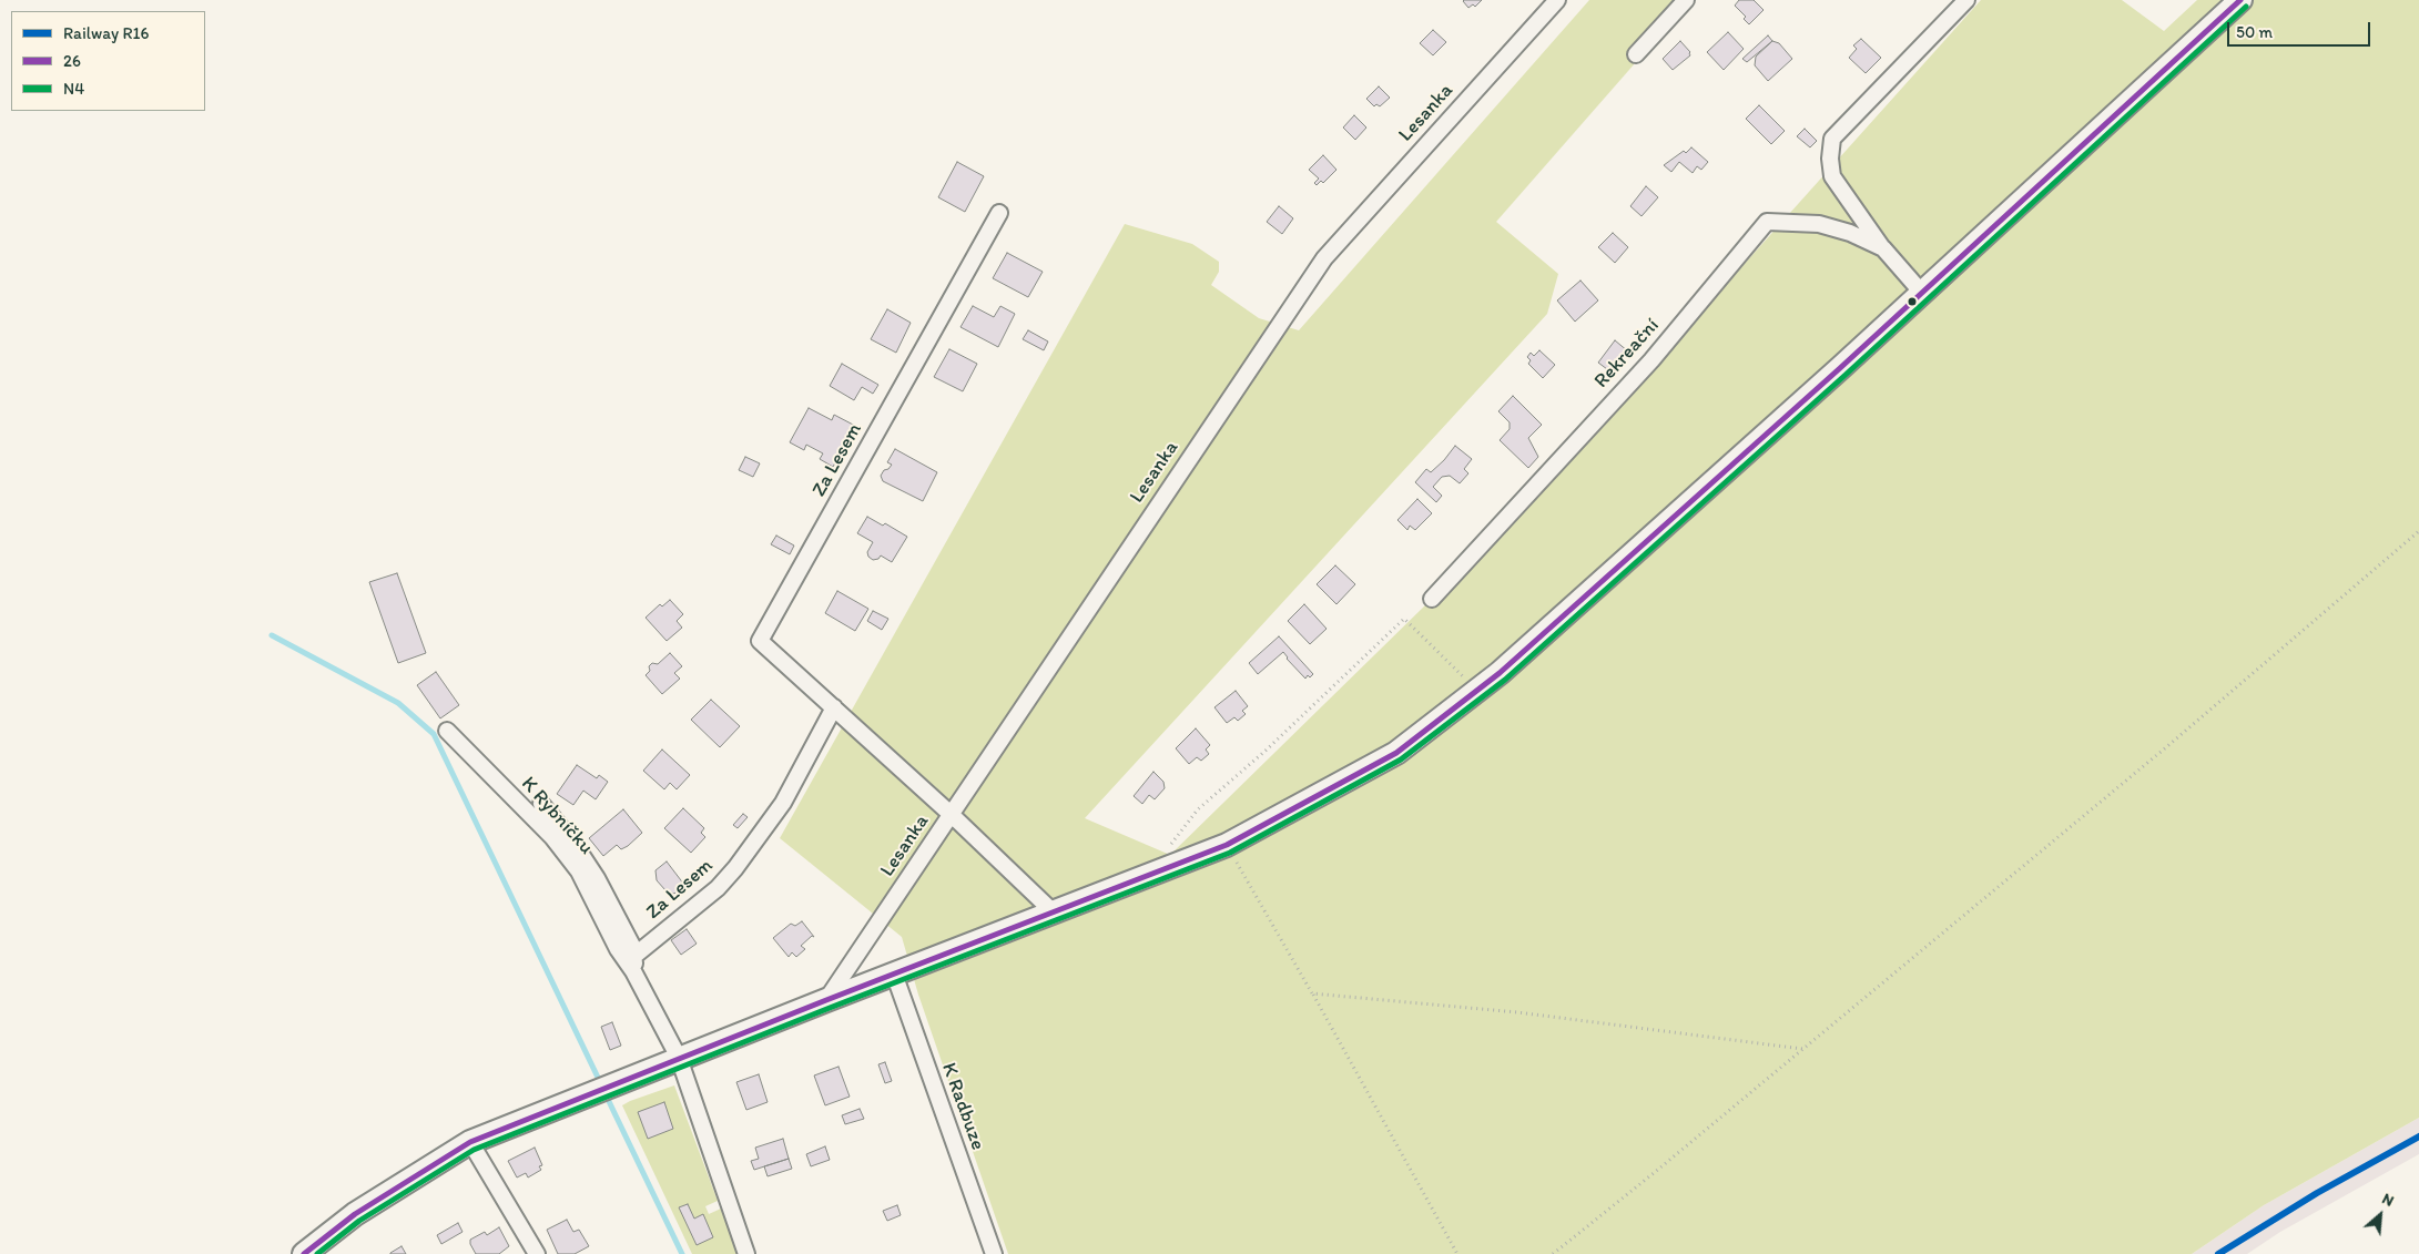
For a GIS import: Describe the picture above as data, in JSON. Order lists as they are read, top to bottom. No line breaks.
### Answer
{"streets":{"street":["Lesanka","Rekreační","Za Lesem","K Rybníčku","K Radbuze"]},"crossings":[["Lesanka","Za Lesem"],["Za Lesem","K Rybníčku"]],"lines":["transit line 26","transit line N4","rail line R16"],"legend":["Railway R16","26","N4"],"scale_bar":"50 m","north":"top right"}
